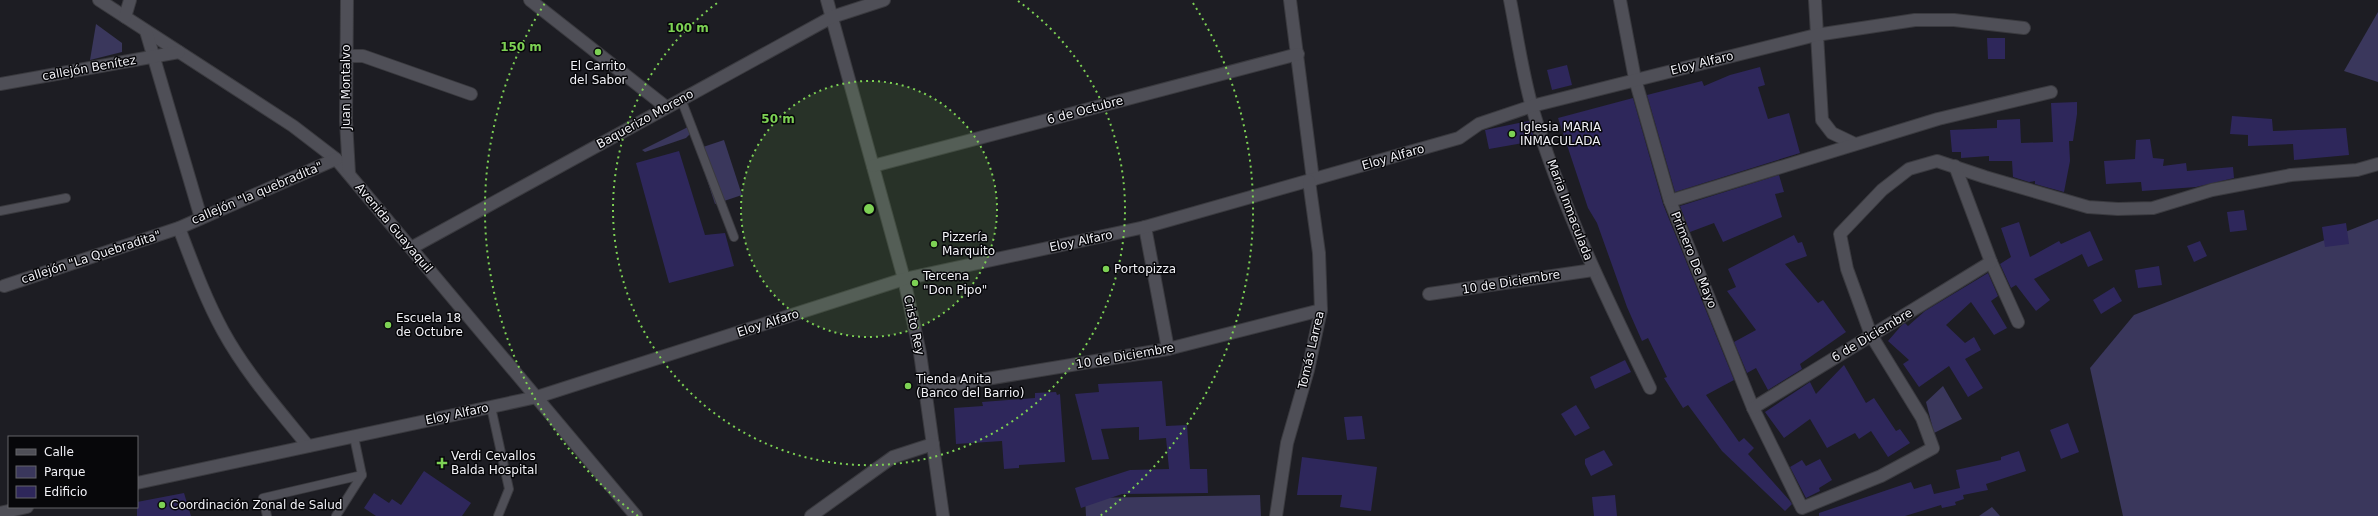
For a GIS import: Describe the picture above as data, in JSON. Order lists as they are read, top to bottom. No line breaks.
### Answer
{"streets":{"street":["Eloy Alfaro","callejón Benítez","Juan Montalvo","6 de Octubre","Baquerizo Moreno","callejón \"la quebradita\"","Maria Inmaculada","Avenida Guayaquil","callejón \"La Quebradita\"","Primero De Mayo","10 de Diciembre","Cristo Rey","6 de Diciembre","Tomás Larrea"]},"crossings":[["Eloy Alfaro","Maria Inmaculada"],["Eloy Alfaro","Avenida Guayaquil"],["Eloy Alfaro","Primero De Mayo"],["Eloy Alfaro","Cristo Rey"],["Eloy Alfaro","Tomás Larrea"],["callejón Benítez","Avenida Guayaquil"],["Juan Montalvo","Avenida Guayaquil"],["6 de Octubre","Cristo Rey"],["6 de Octubre","Tomás Larrea"],["Baquerizo Moreno","Avenida Guayaquil"],["Baquerizo Moreno","Cristo Rey"],["callejón \"la quebradita\"","Avenida Guayaquil"],["callejón \"la quebradita\"","callejón \"La Quebradita\""],["Maria Inmaculada","10 de Diciembre"],["Primero De Mayo","6 de Diciembre"],["10 de Diciembre","Cristo Rey"],["10 de Diciembre","Tomás Larrea"]],"places":{"other":["El Carrito del Sabor","Iglesia MARIA INMACULADA","Pizzería Marquito","Portopizza","Tercena \"Don Pipo\"","Escuela 18 de Octubre","Tienda Anita (Banco del Barrio)","Coordinación Zonal de Salud"],"health":["Verdi Cevallos Balda Hospital"]},"legend":["Calle","Parque","Edificio"],"rings":["100 m","150 m","50 m"]}
